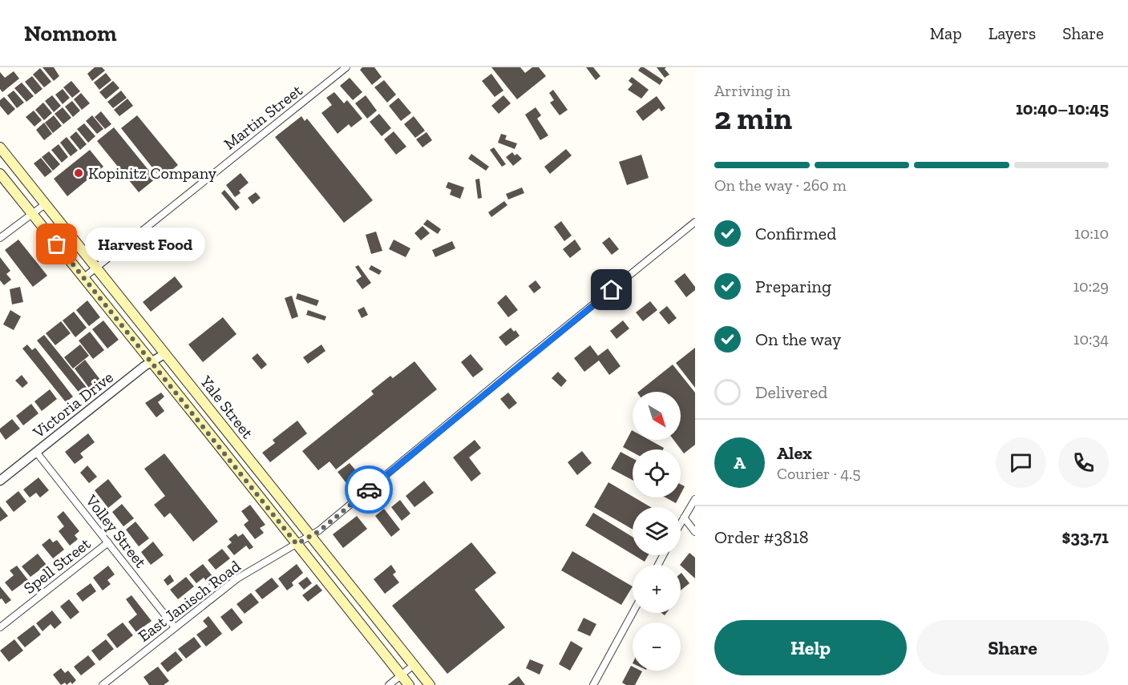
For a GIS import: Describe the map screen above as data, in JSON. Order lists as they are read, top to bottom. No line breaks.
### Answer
{"streets":{"main road":["Yale Street"],"street":["Martin Street","Victoria Drive","Volley Street","Spell Street","East Janisch Road"]},"crossings":[["Martin Street","Yale Street"],["Victoria Drive","Yale Street"],["Victoria Drive","Volley Street"],["Yale Street","East Janisch Road"],["Volley Street","Spell Street"],["Volley Street","East Janisch Road"]],"places":["Kopinitz Company","Harvest Food"],"north":"bottom right","page":{"header":"Nomnom","nav":["Map","Layers","Share"],"heading":["2 min","Arriving in","10:40–10:45"],"panel":["Alex","Courier · 4.5","Order #3818","$33.71"],"bar":"On the way · 260 m","list":[["Confirmed","10:10"],["Preparing","10:29"],["On the way","10:34"],"Delivered"],"bubble":"Harvest Food","map_buttons":["+","−"],"round":"A","buttons":["Help","Share"]}}
